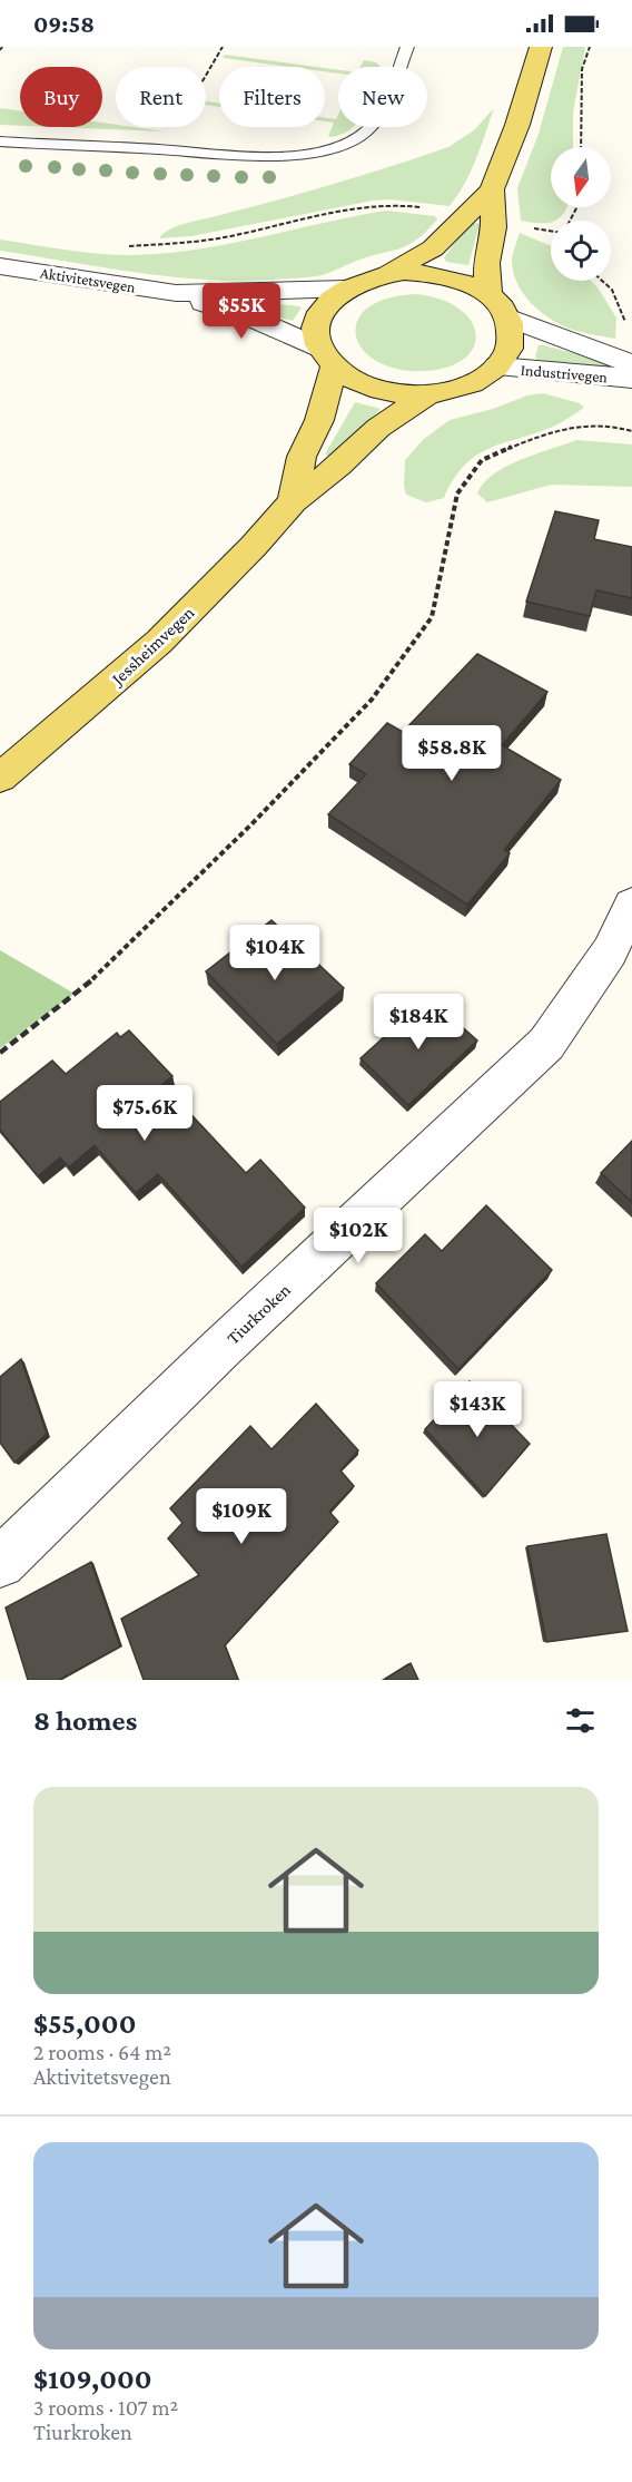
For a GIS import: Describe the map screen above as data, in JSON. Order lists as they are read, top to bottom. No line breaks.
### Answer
{"streets":{"main road":["Jessheimvegen"],"street":["Aktivitetsvegen","Industrivegen","Tiurkroken"]},"crossings":[["Aktivitetsvegen","Industrivegen"],["Aktivitetsvegen","Jessheimvegen"],["Industrivegen","Jessheimvegen"]],"north":"bottom","page":{"status":"09:58","chip":["Buy","Rent","Filters","New"],"price":["$55K","$58.8K","$104K","$184K","$75.6K","$102K","$143K","$109K"],"heading":"8 homes","list":[{"name":"$55,000","note":"2 rooms · 64 m² · Aktivitetsvegen"},{"name":"$109,000","note":"3 rooms · 107 m² · Tiurkroken"}]}}
